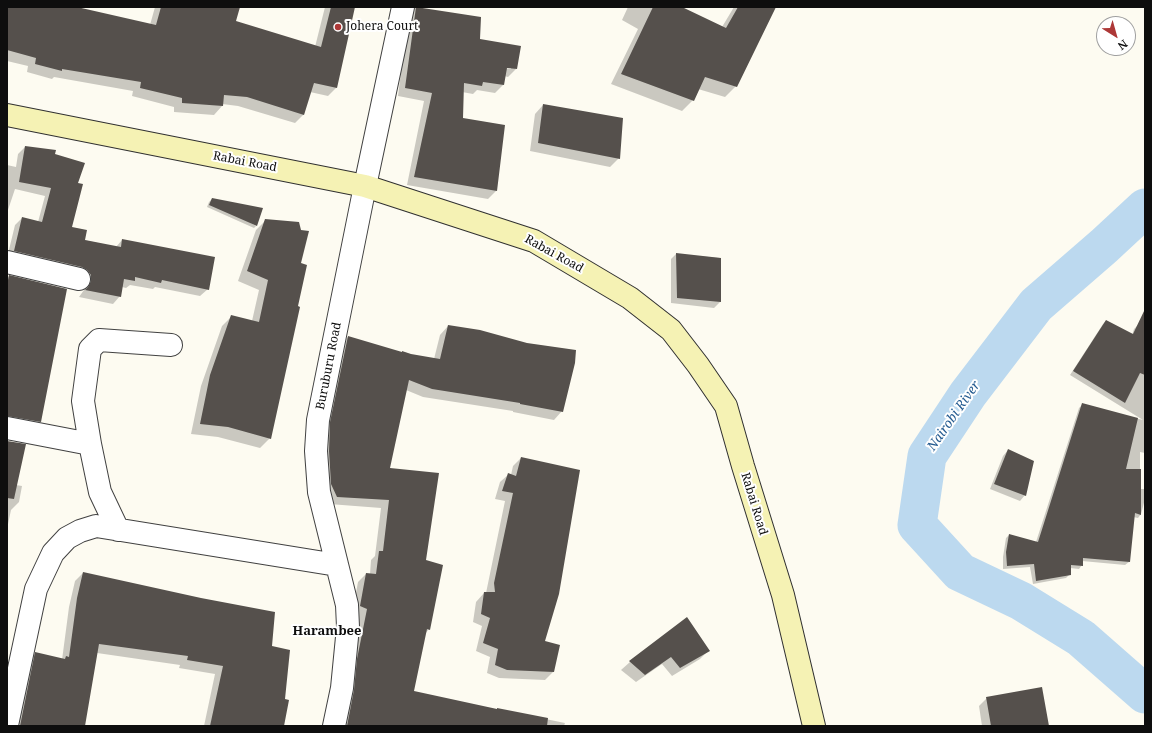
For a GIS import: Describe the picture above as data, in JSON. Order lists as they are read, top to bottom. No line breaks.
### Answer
{"streets":{"main road":["Rabai Road"],"street":["Buruburu Road"]},"crossings":[["Rabai Road","Buruburu Road"]],"districts":["Harambee"],"water":["Nairobi River"],"places":["Johera Court"],"north":"bottom right"}
